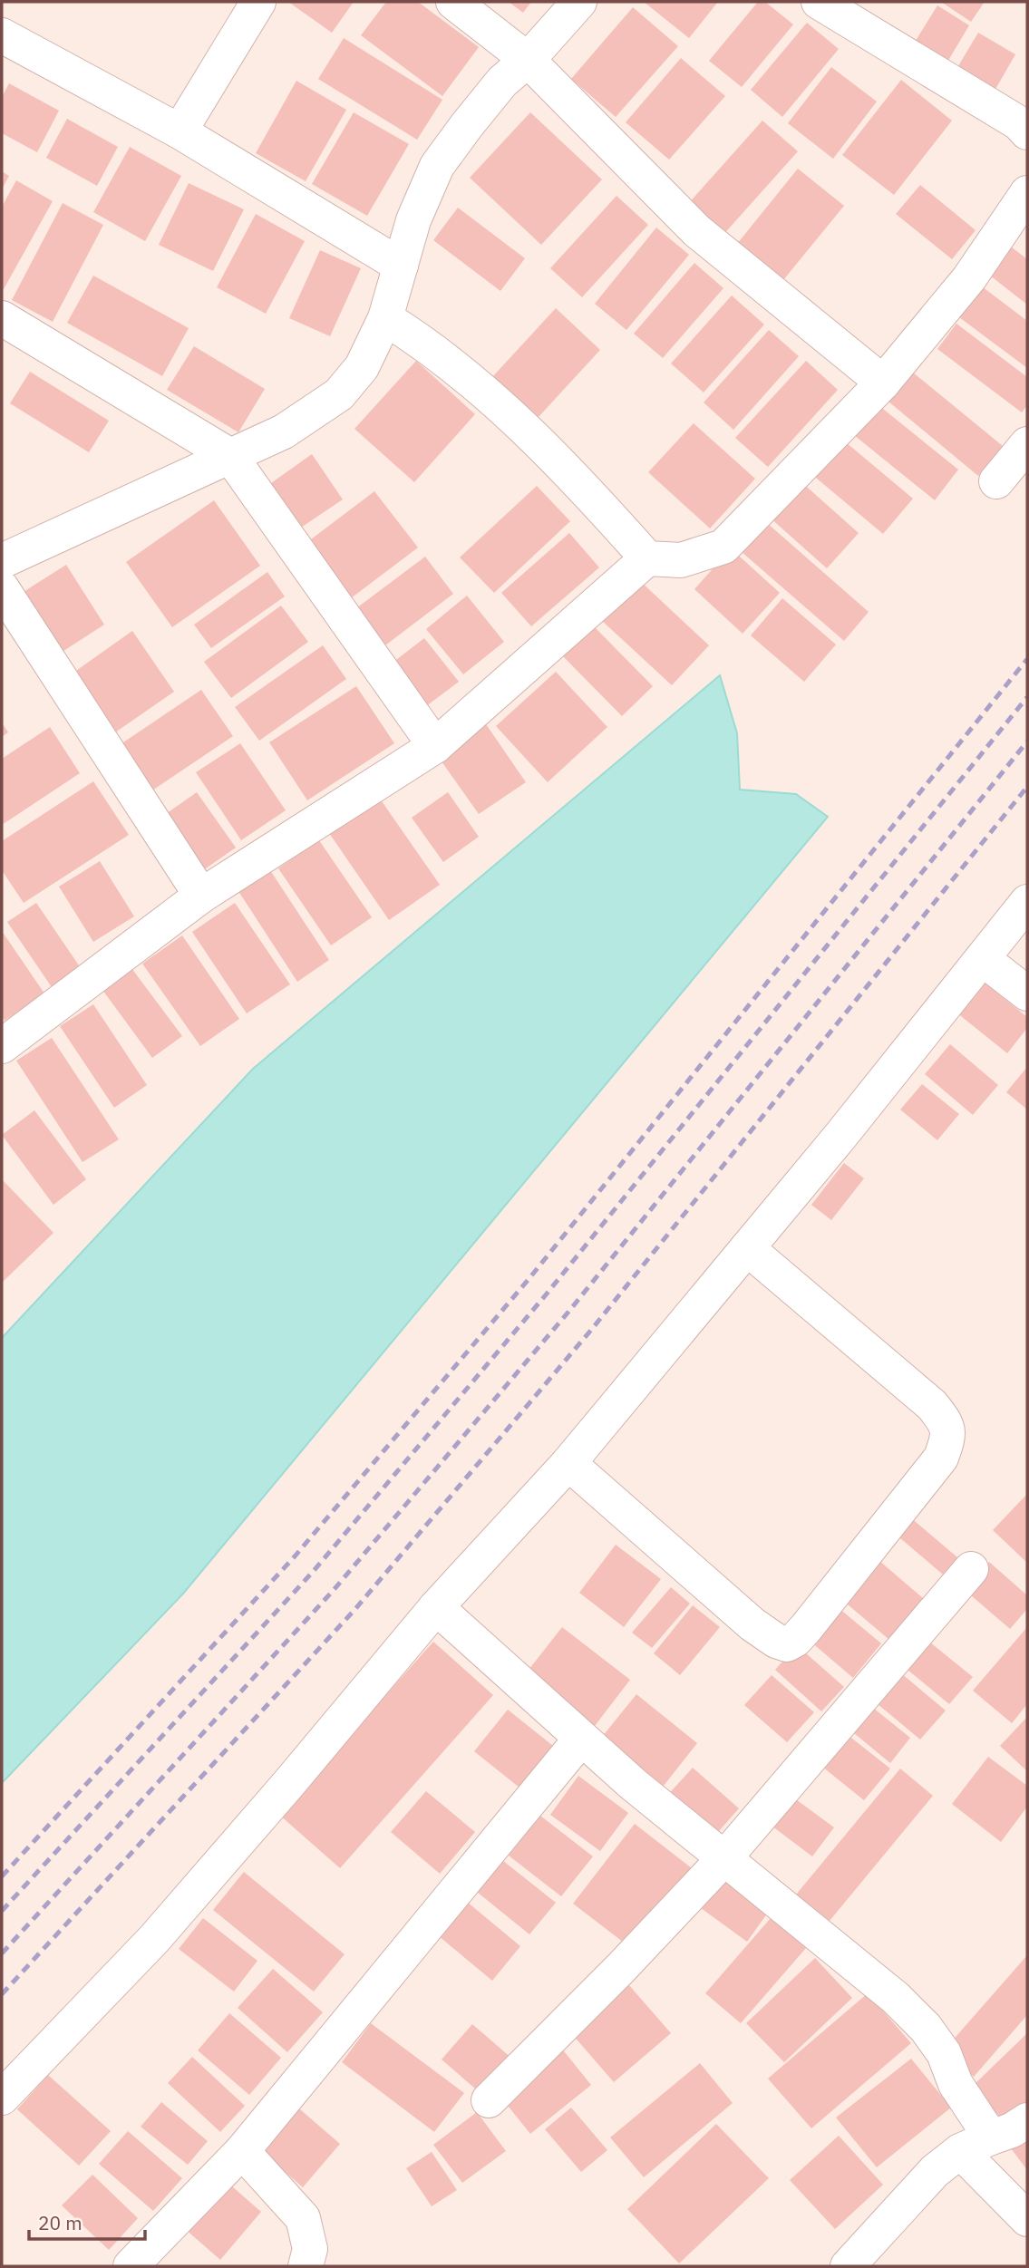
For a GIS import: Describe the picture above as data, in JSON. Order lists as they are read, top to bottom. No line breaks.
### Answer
{"scale_bar":"20 m"}
